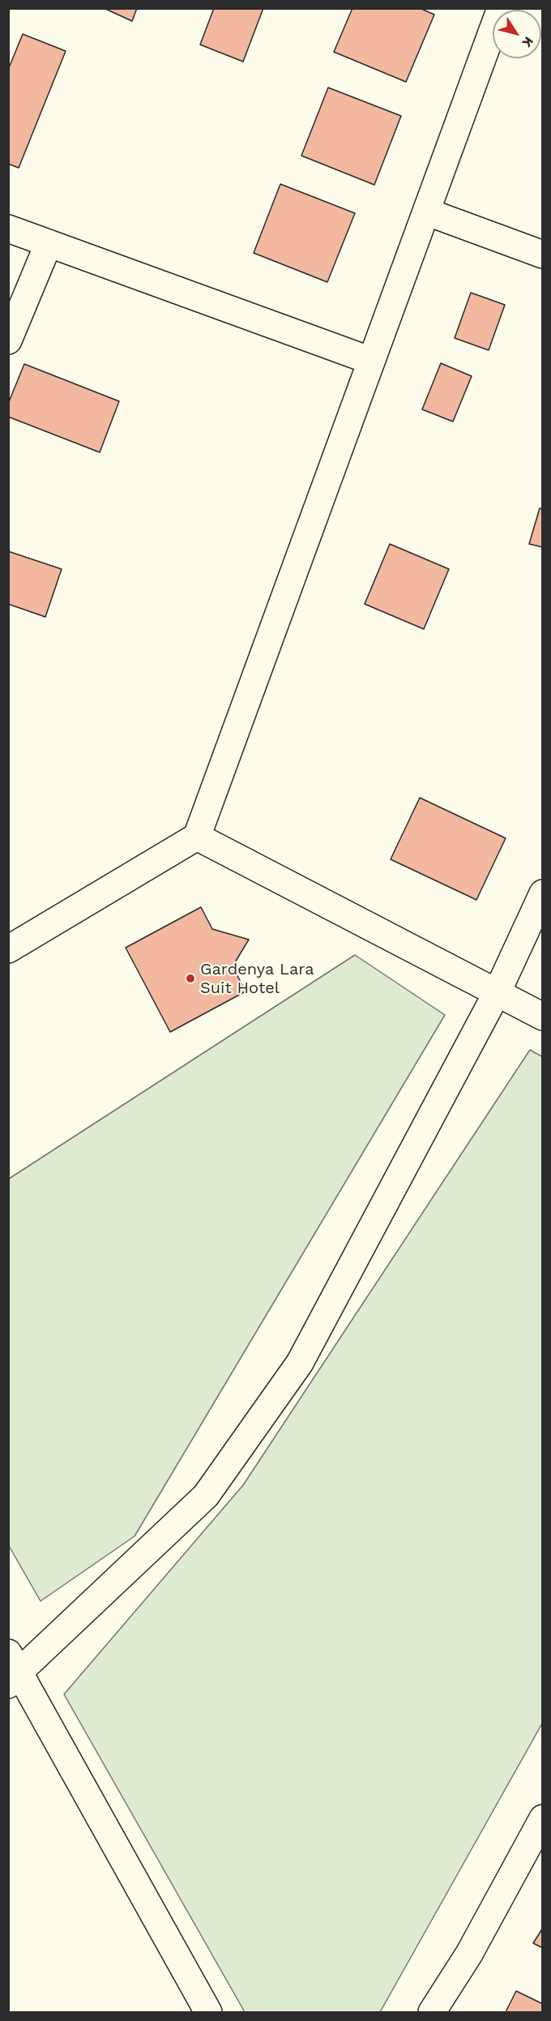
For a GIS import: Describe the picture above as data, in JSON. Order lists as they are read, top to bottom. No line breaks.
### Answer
{"places":["Gardenya Lara Suit Hotel"],"north":"bottom right"}
